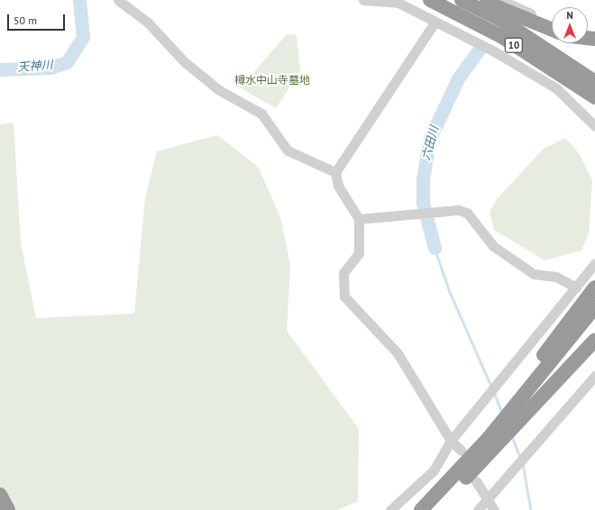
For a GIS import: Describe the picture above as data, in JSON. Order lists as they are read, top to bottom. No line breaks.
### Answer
{"streets":{"highway":["10"]},"water":["天神川","六田川"],"parks":["樽水中山寺墓地"],"scale_bar":"50 m","north":"top"}
